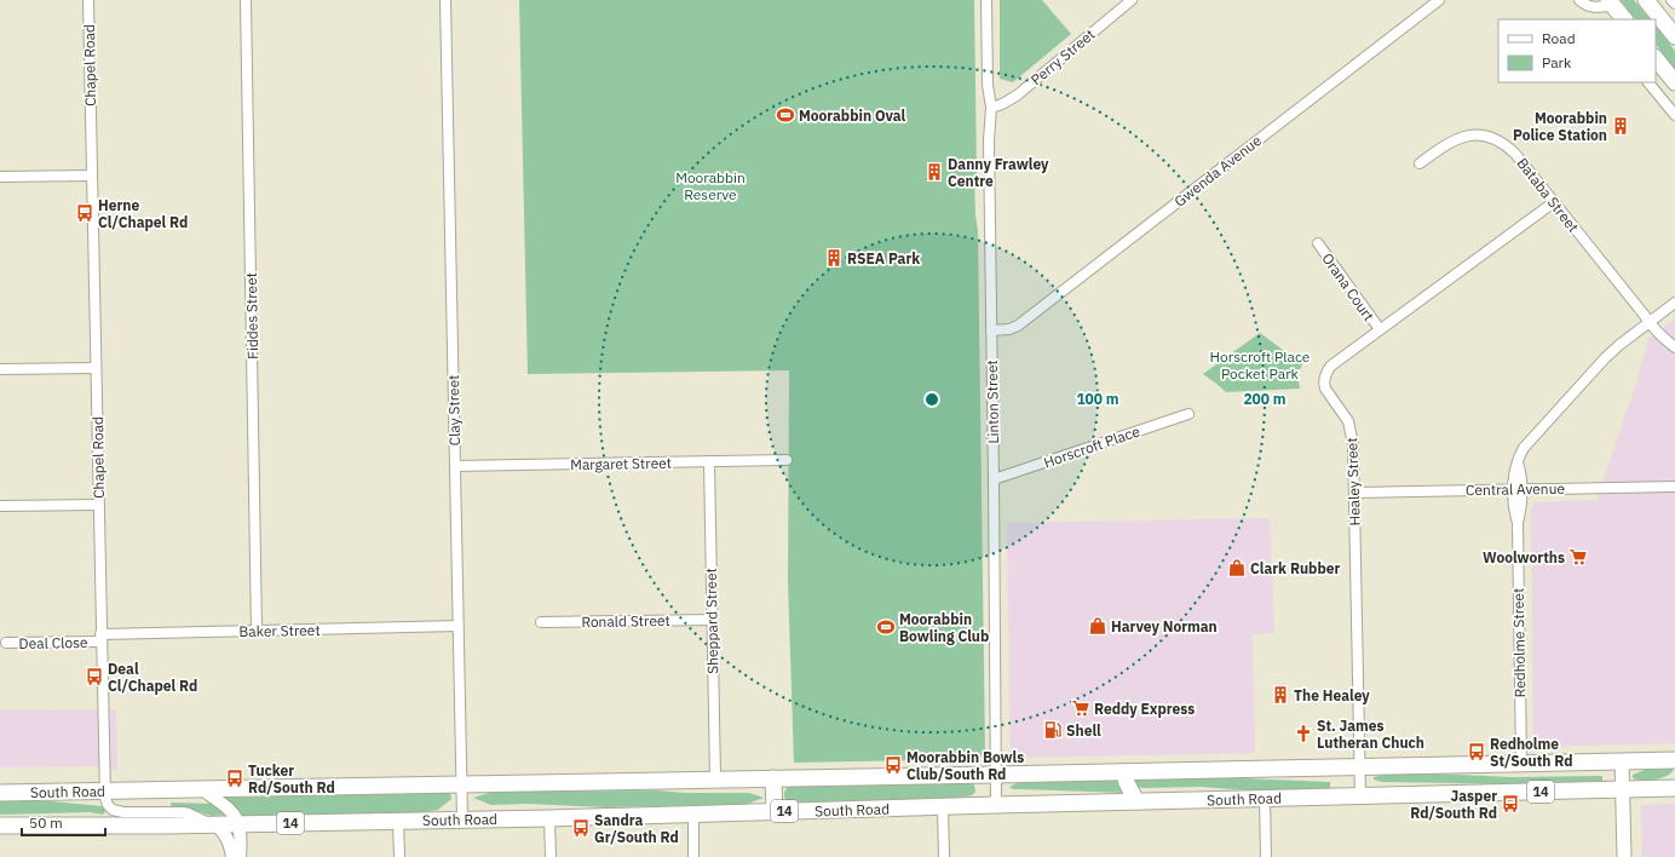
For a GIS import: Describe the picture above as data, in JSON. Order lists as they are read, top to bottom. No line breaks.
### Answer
{"streets":{"highway":["South Road","14"],"street":["Perry Street","Chapel Road","Gwenda Avenue","Bataba Street","Orana Court","Fiddes Street","Linton Street","Clay Street","Horscroft Place","Margaret Street","Healey Street","Central Avenue","Ronald Street","Sheppard Street","Baker Street","Deal Close","Redholme Street"]},"crossings":[["Perry Street","Linton Street"],["Chapel Road","Baker Street"],["Chapel Road","Deal Close"],["Chapel Road","South Road"],["Gwenda Avenue","Linton Street"],["Bataba Street","Healey Street"],["Bataba Street","Redholme Street"],["Orana Court","Healey Street"],["Fiddes Street","Baker Street"],["Linton Street","Horscroft Place"],["Linton Street","South Road"],["Clay Street","Margaret Street"],["Clay Street","Baker Street"],["Clay Street","South Road"],["Margaret Street","Sheppard Street"],["Healey Street","Central Avenue"],["Healey Street","South Road"],["Central Avenue","Redholme Street"],["Ronald Street","Sheppard Street"],["Sheppard Street","South Road"],["Baker Street","Deal Close"],["Redholme Street","South Road"]],"parks":["Moorabbin Reserve","Horscroft Place Pocket Park"],"places":{"sports":["Moorabbin Oval","Moorabbin Bowling Club"],"building":["Moorabbin Police Station","Danny Frawley Centre","RSEA Park","The Healey"],"bus stop":["Herne Cl/Chapel Rd","Deal Cl/Chapel Rd","Redholme St/South Rd","Moorabbin Bowls Club/South Rd","Tucker Rd/South Rd","Jasper Rd/South Rd","Sandra Gr/South Rd"],"supermarket":["Woolworths","Reddy Express"],"shop":["Clark Rubber","Harvey Norman"],"fuel station":["Shell"],"church":["St. James Lutheran Chuch"]},"legend":["Road","Park"],"scale_bar":"50 m","rings":["100 m","200 m"]}
